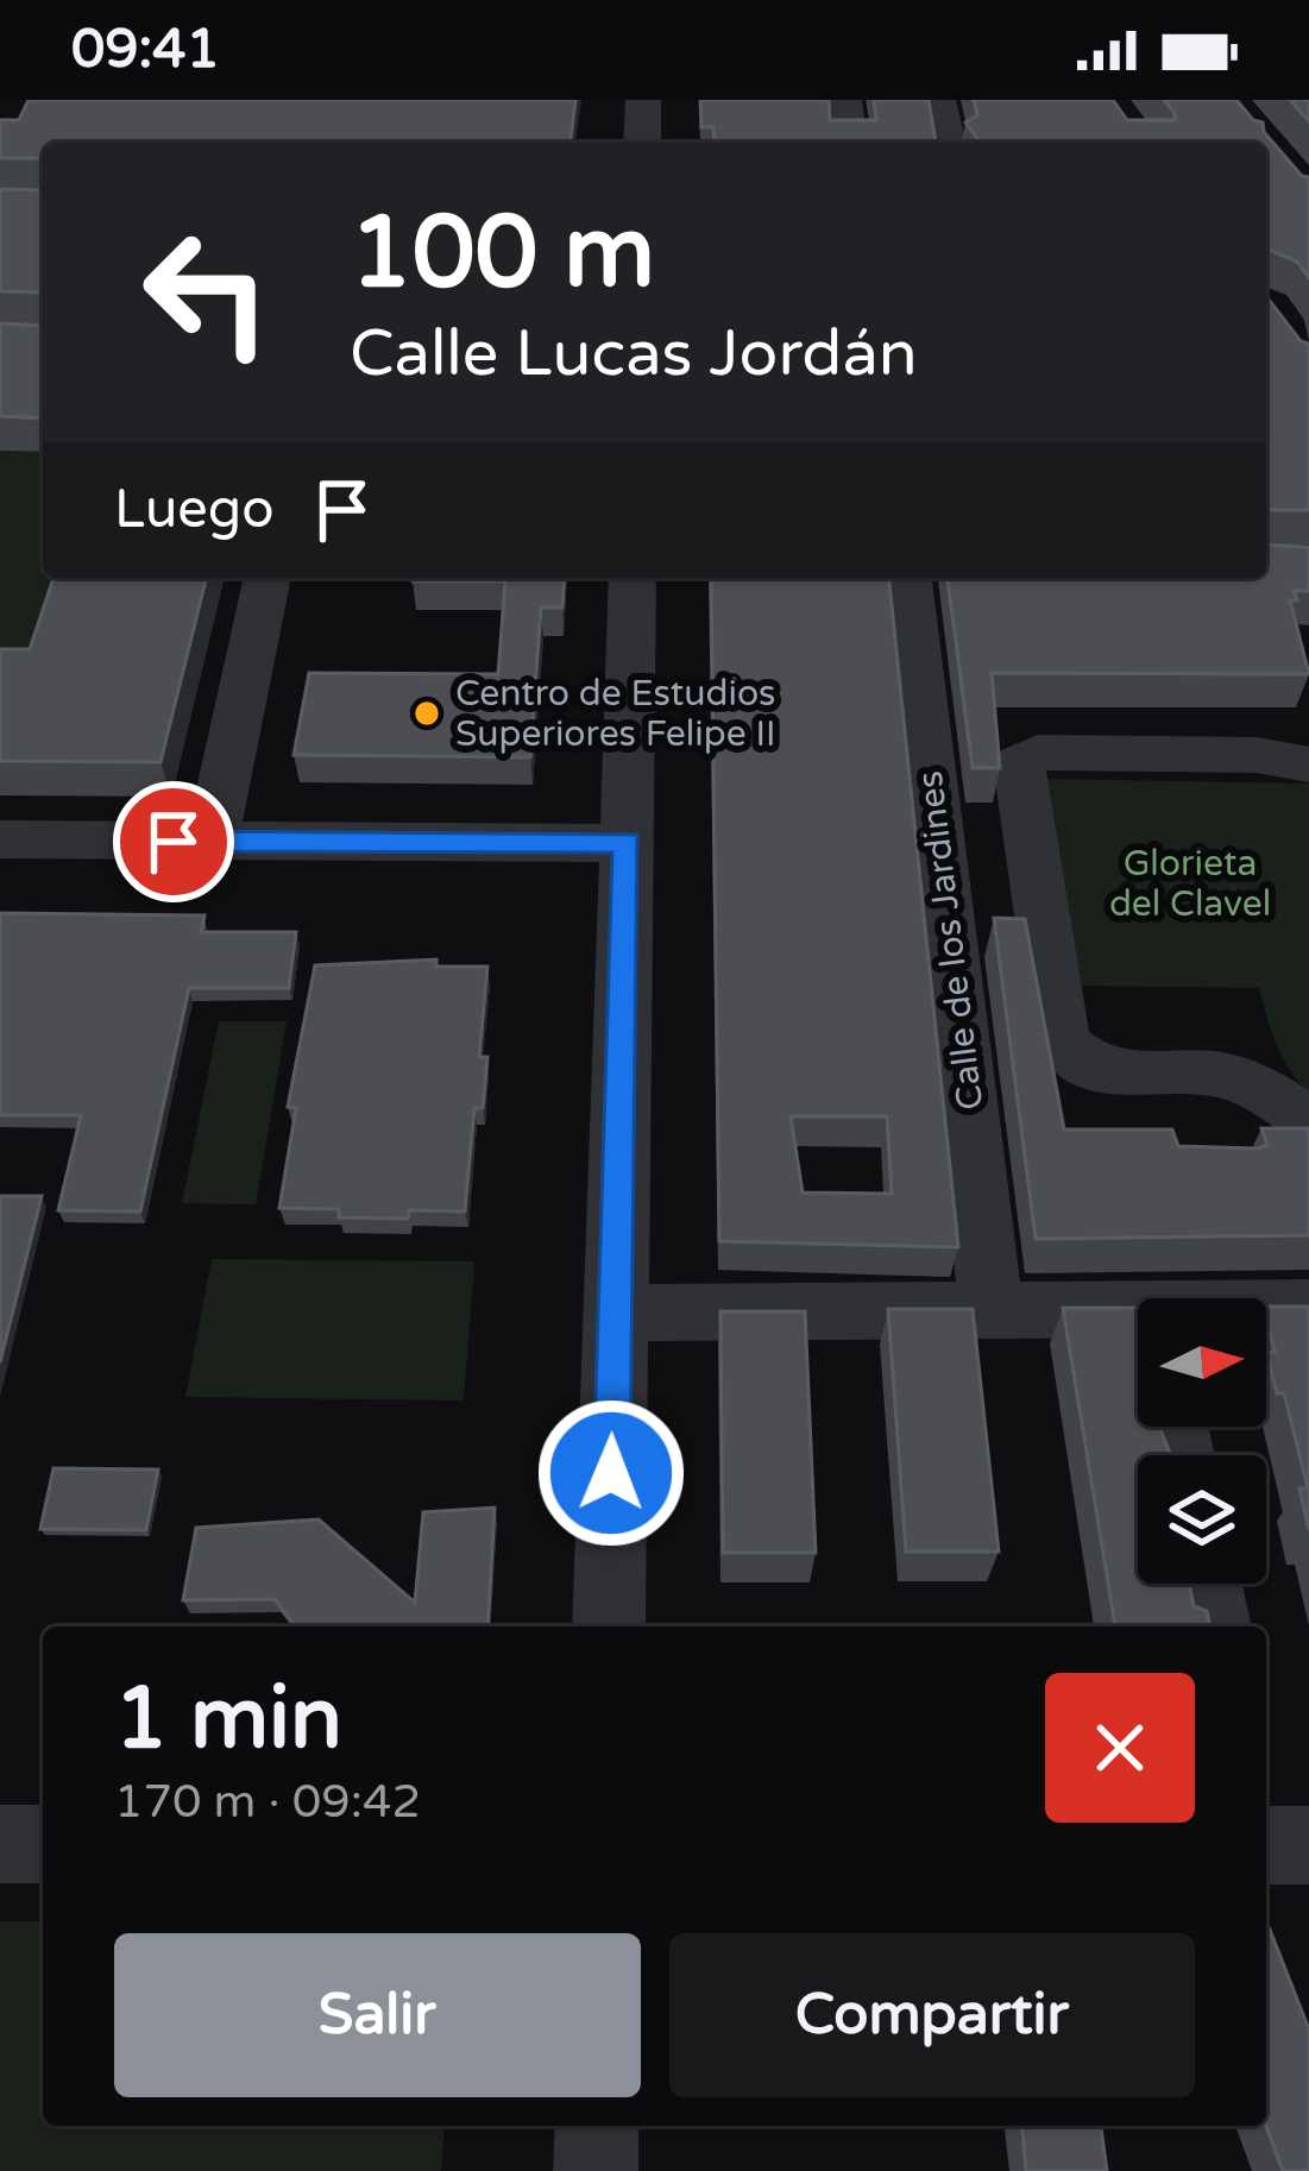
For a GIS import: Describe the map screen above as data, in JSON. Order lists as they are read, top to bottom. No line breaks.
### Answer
{"streets":{"street":["Calle de los Jardines"]},"parks":["Glorieta del Clavel"],"places":["Centro de Estudios Superiores Felipe II"],"north":"right","page":{"status":"09:41","turn":["100 m","Calle Lucas Jordán"],"then":"Luego","heading":["1 min","170 m · 09:42"],"buttons":["Salir","Compartir"]}}
